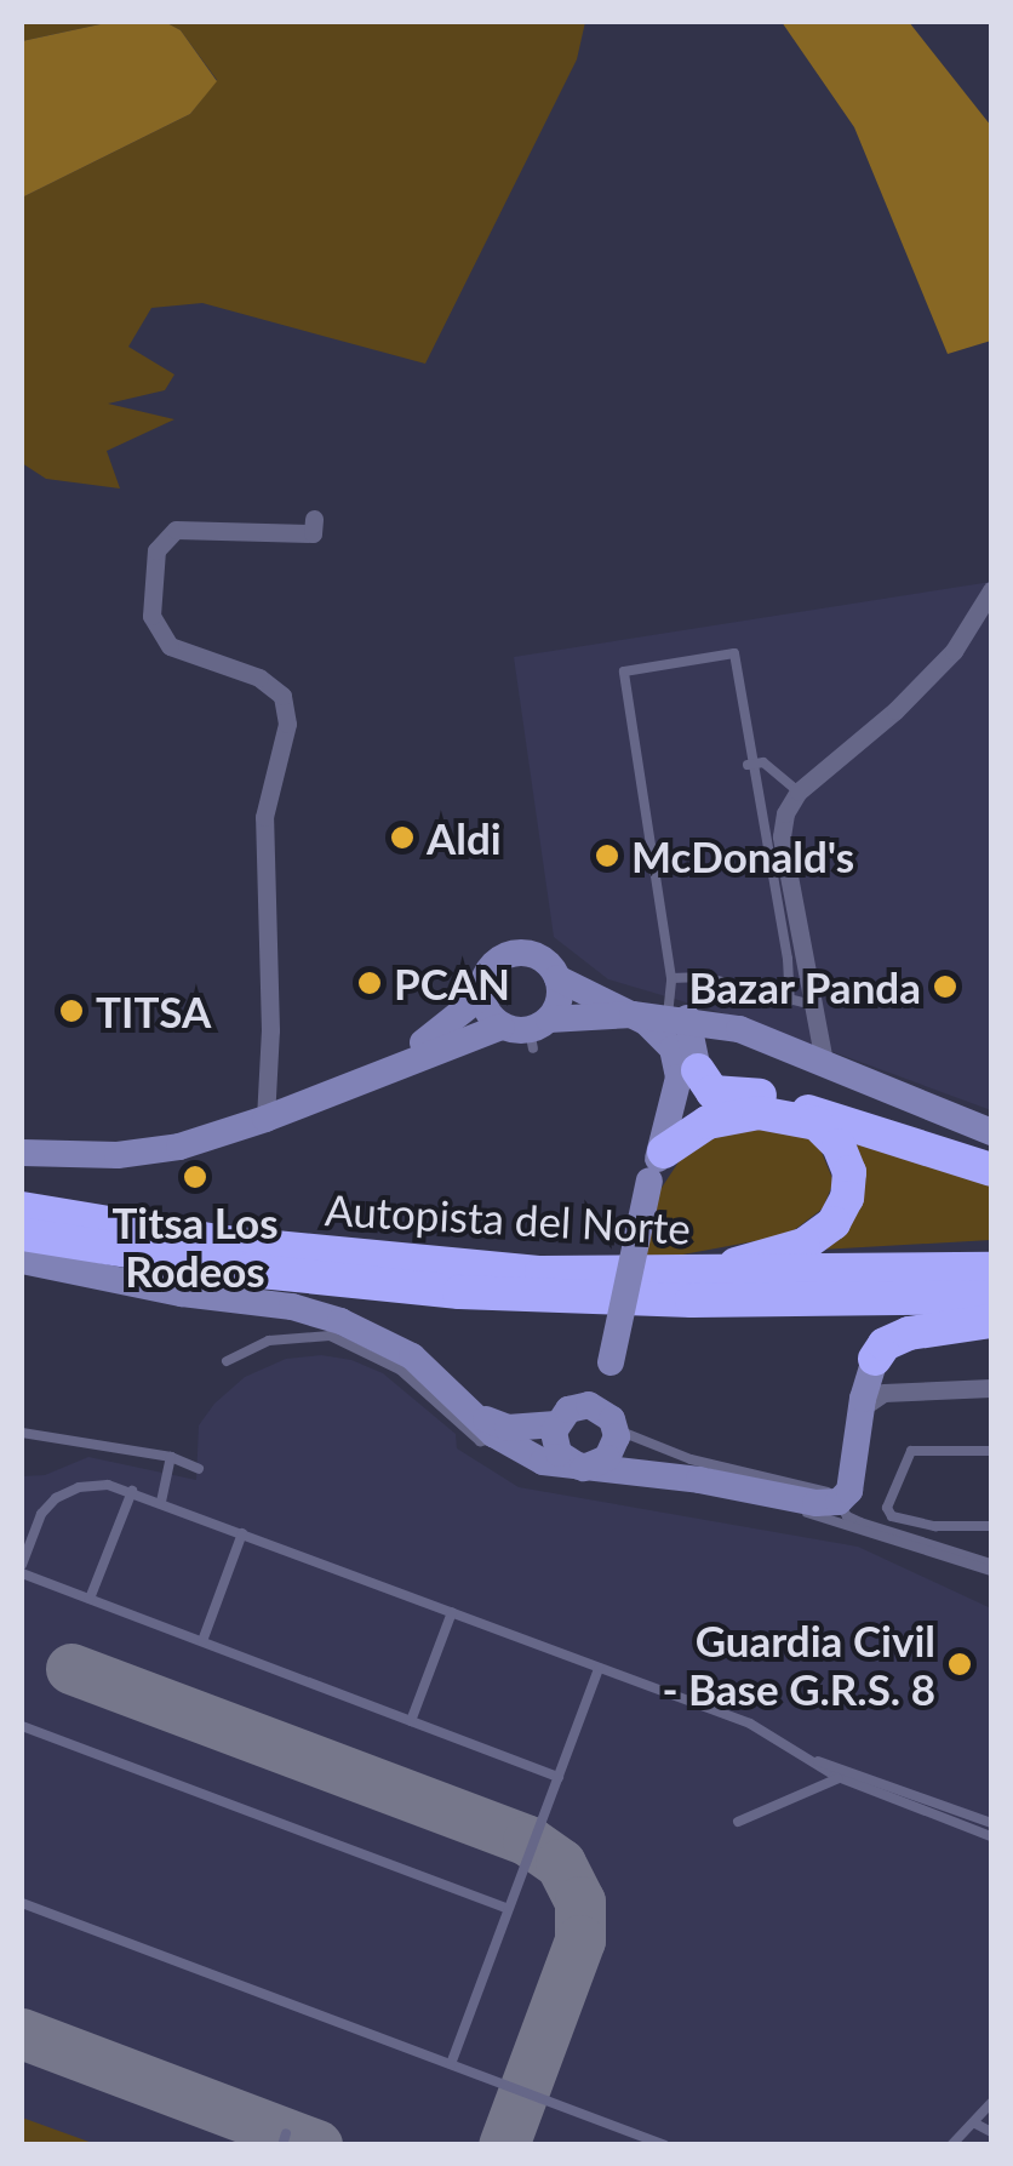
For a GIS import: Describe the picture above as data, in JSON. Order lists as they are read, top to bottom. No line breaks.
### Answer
{"streets":{"highway":["Autopista del Norte"]},"places":["Aldi","McDonald's","PCAN","Bazar Panda","TITSA","Titsa Los Rodeos","Guardia Civil - Base G.R.S. 8"]}
